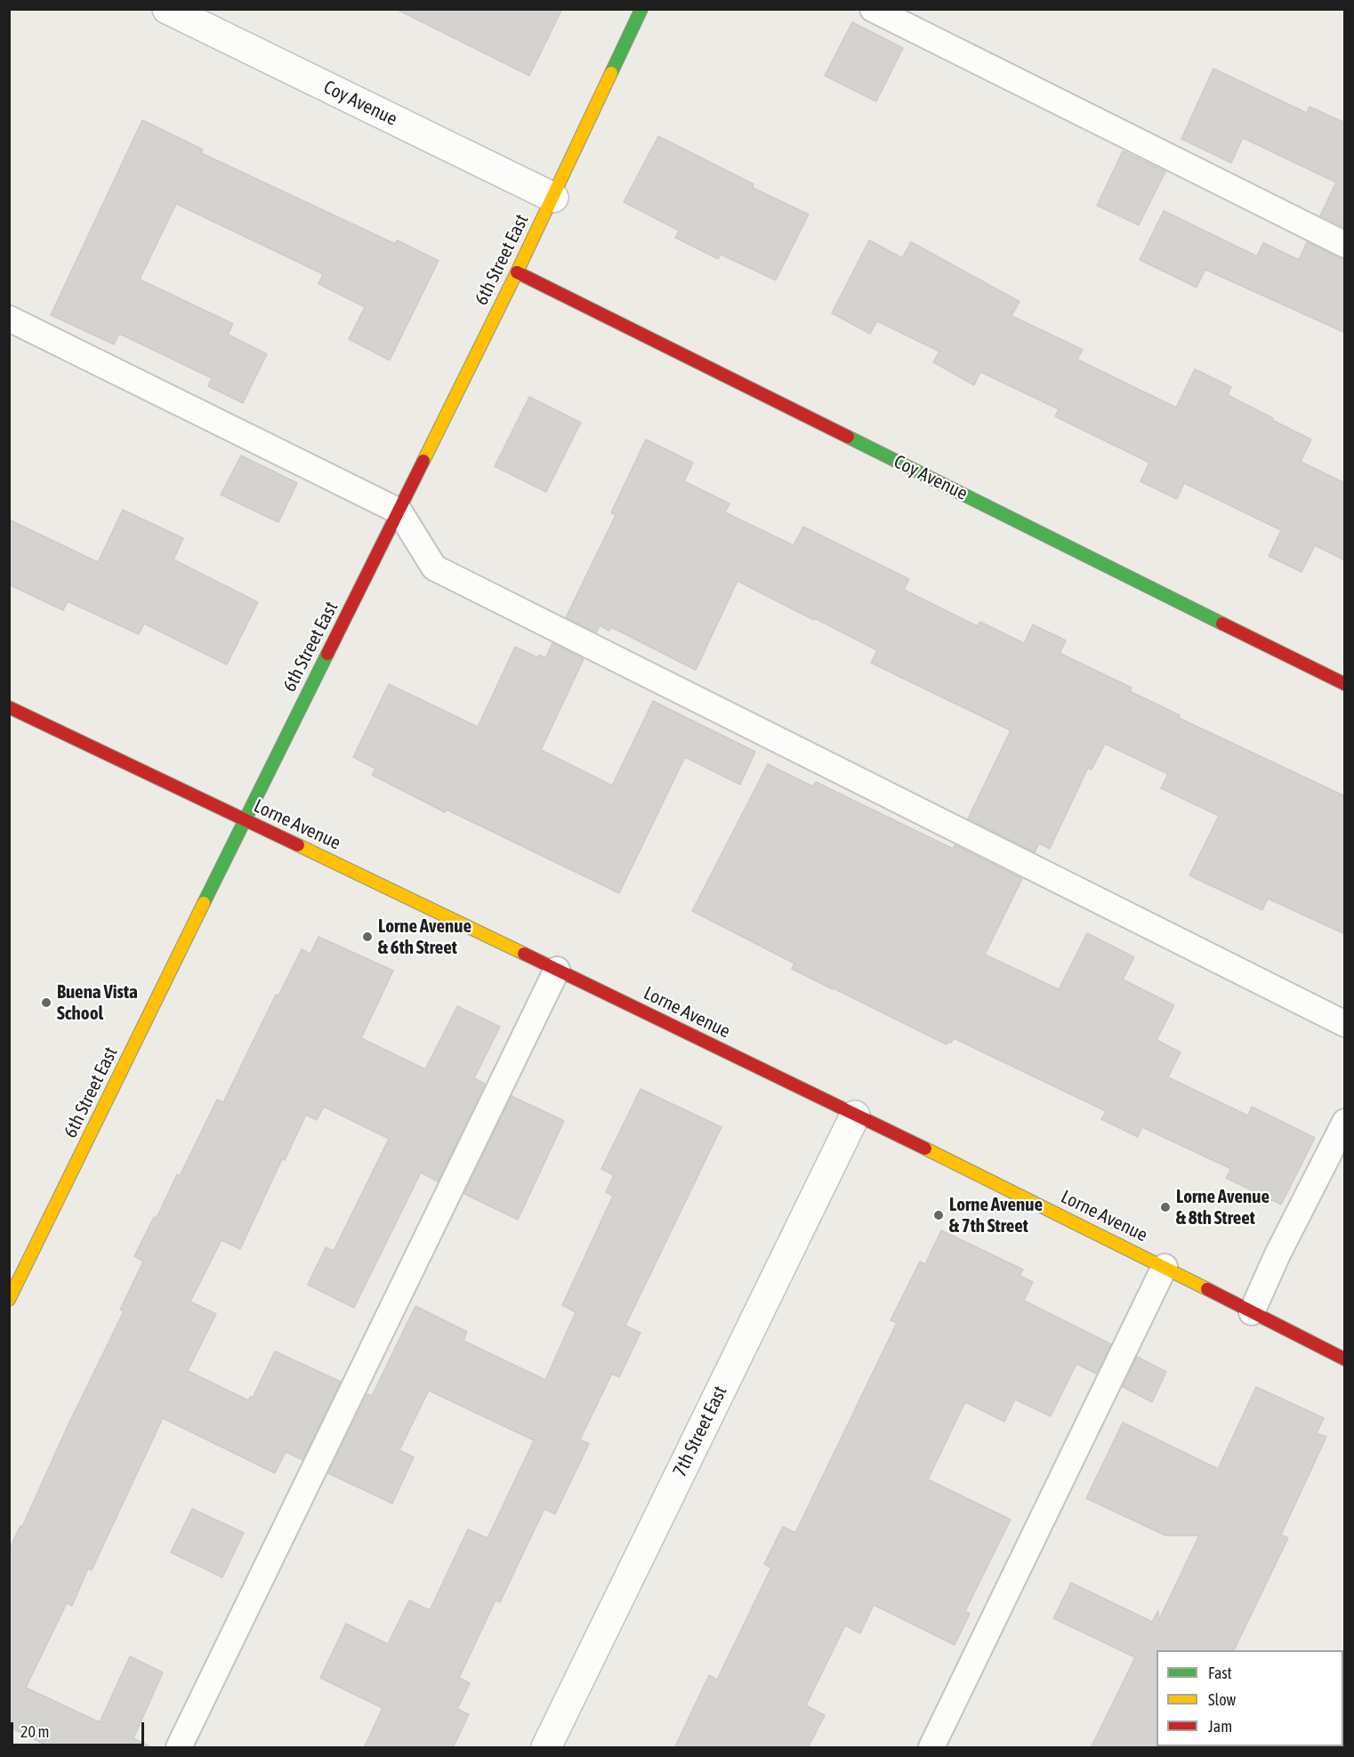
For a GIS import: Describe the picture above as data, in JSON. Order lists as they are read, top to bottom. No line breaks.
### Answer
{"streets":{"street":["Coy Avenue","6th Street East","Lorne Avenue","7th Street East"]},"crossings":[["Coy Avenue","6th Street East"],["6th Street East","Lorne Avenue"],["Lorne Avenue","7th Street East"]],"places":["Lorne Avenue & 6th Street","Buena Vista School","Lorne Avenue & 8th Street","Lorne Avenue & 7th Street"],"legend":["Fast","Slow","Jam"],"scale_bar":"20 m"}
